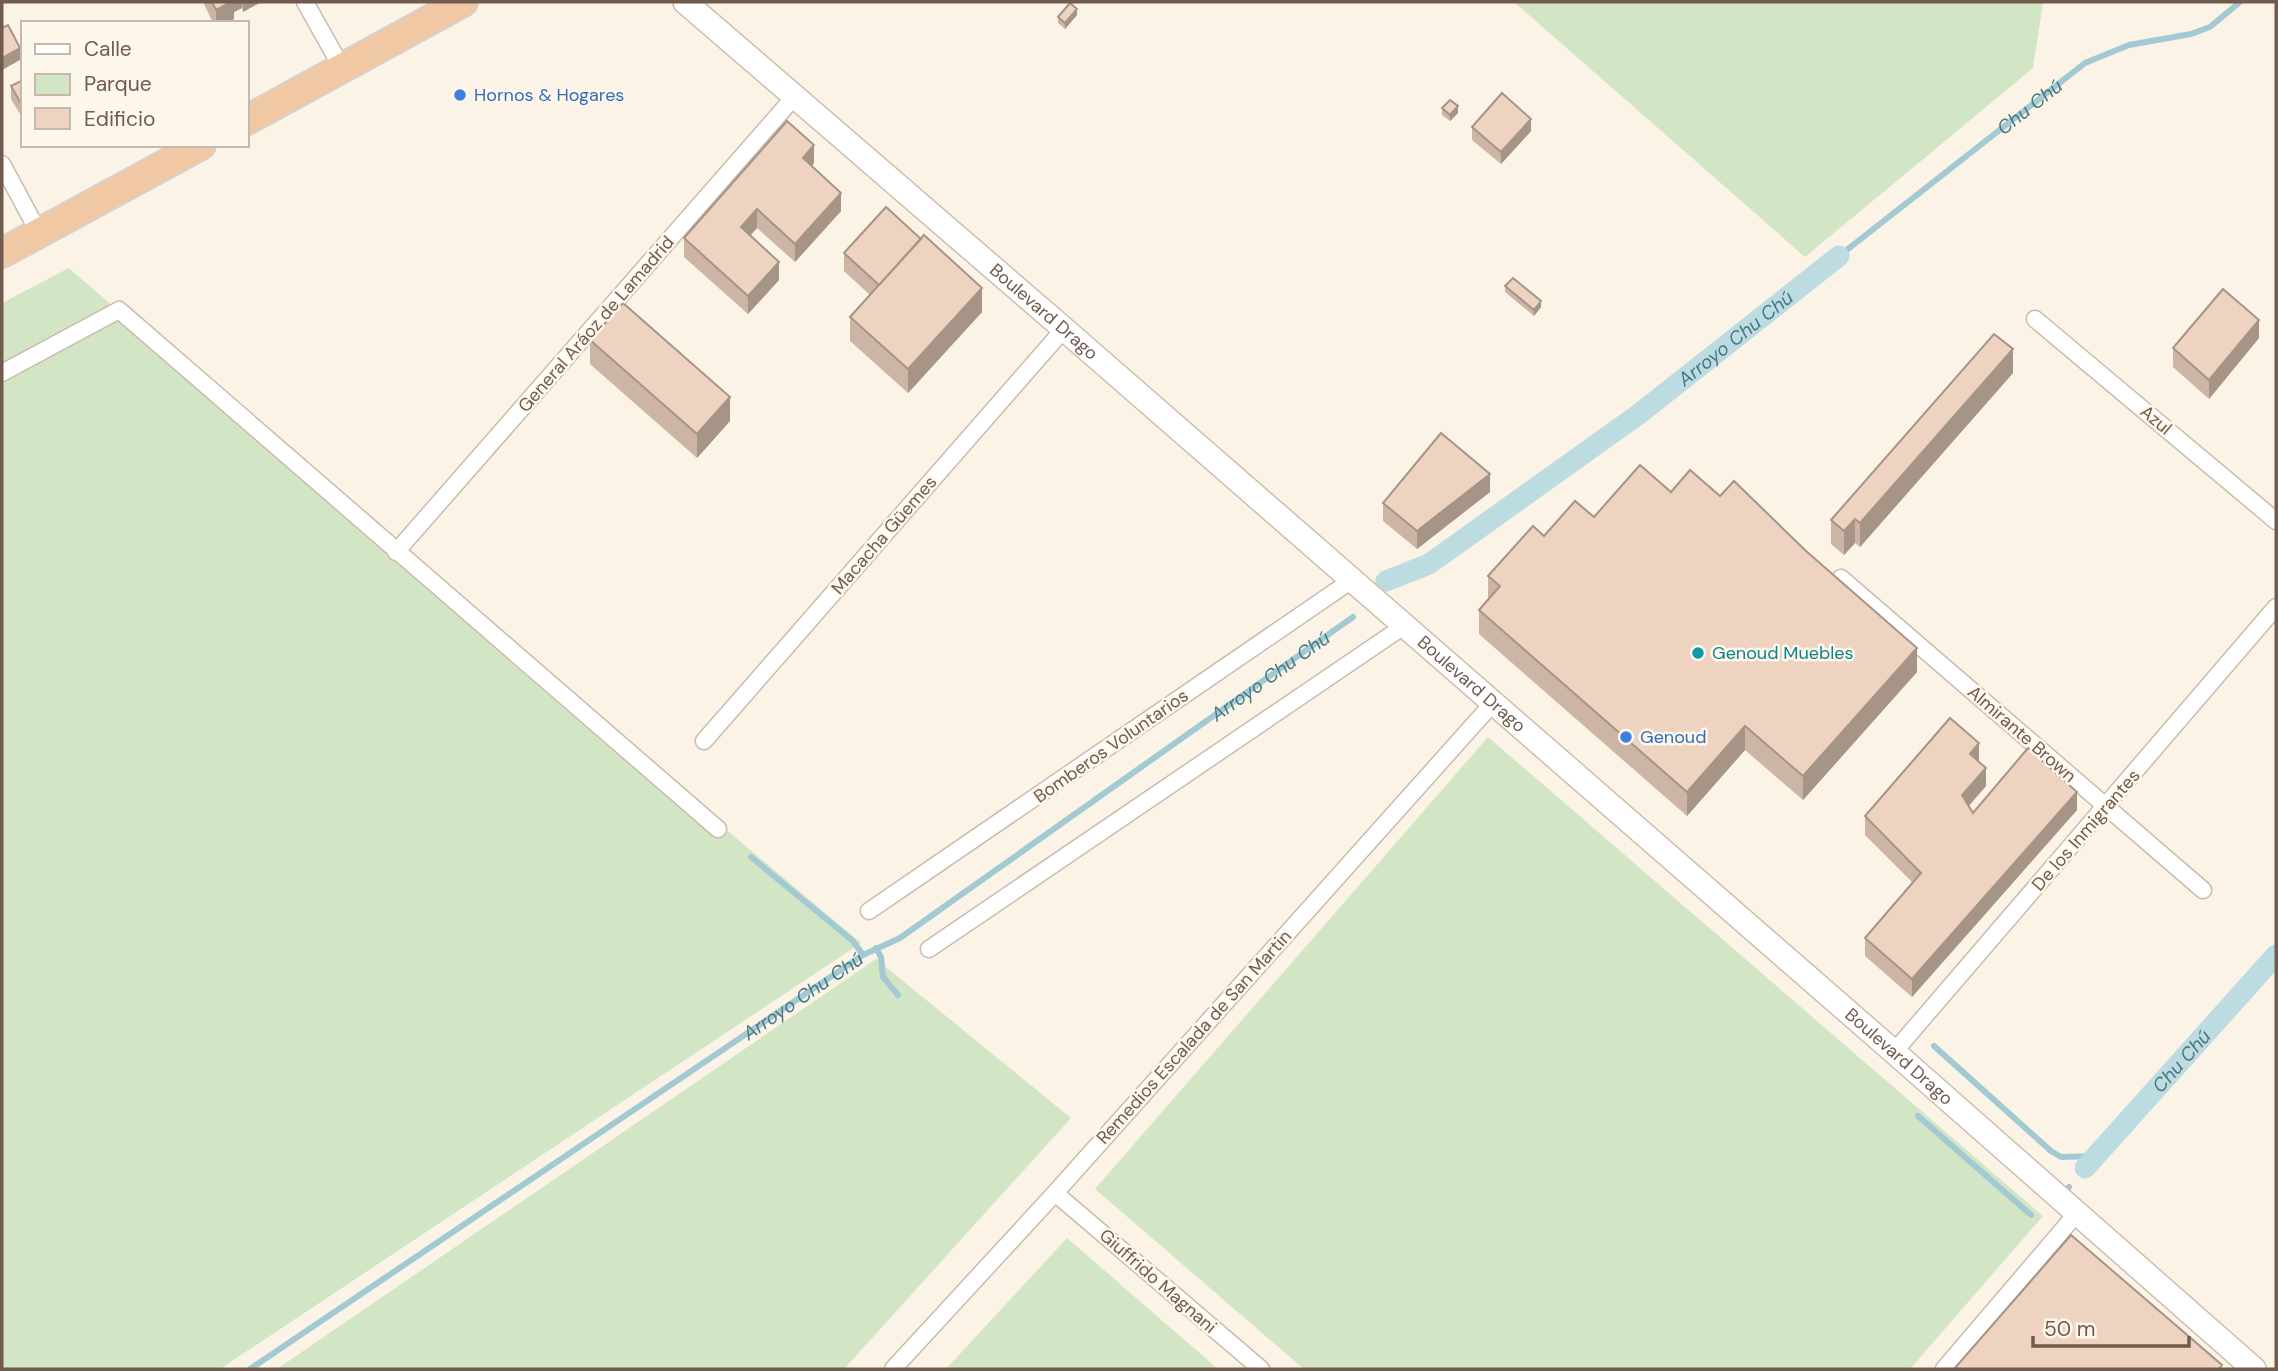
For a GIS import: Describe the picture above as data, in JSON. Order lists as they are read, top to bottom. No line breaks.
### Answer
{"streets":{"main road":["Boulevard Drago"],"street":["General Aráoz de Lamadrid","Azul","Macacha Güemes","Almirante Brown","Bomberos Voluntarios","De los Inmigrantes","Remedios Escalada de San Martin","Giuffrido Magnani"]},"crossings":[["Boulevard Drago","General Aráoz de Lamadrid"],["Boulevard Drago","Macacha Güemes"],["Boulevard Drago","Bomberos Voluntarios"],["Boulevard Drago","De los Inmigrantes"],["Boulevard Drago","Remedios Escalada de San Martin"],["Almirante Brown","De los Inmigrantes"],["Remedios Escalada de San Martin","Giuffrido Magnani"]],"water":["Chu Chú","Arroyo Chu Chú"],"places":["Hornos & Hogares","Genoud Muebles","Genoud"],"legend":["Calle","Parque","Edificio"],"scale_bar":"50 m"}
